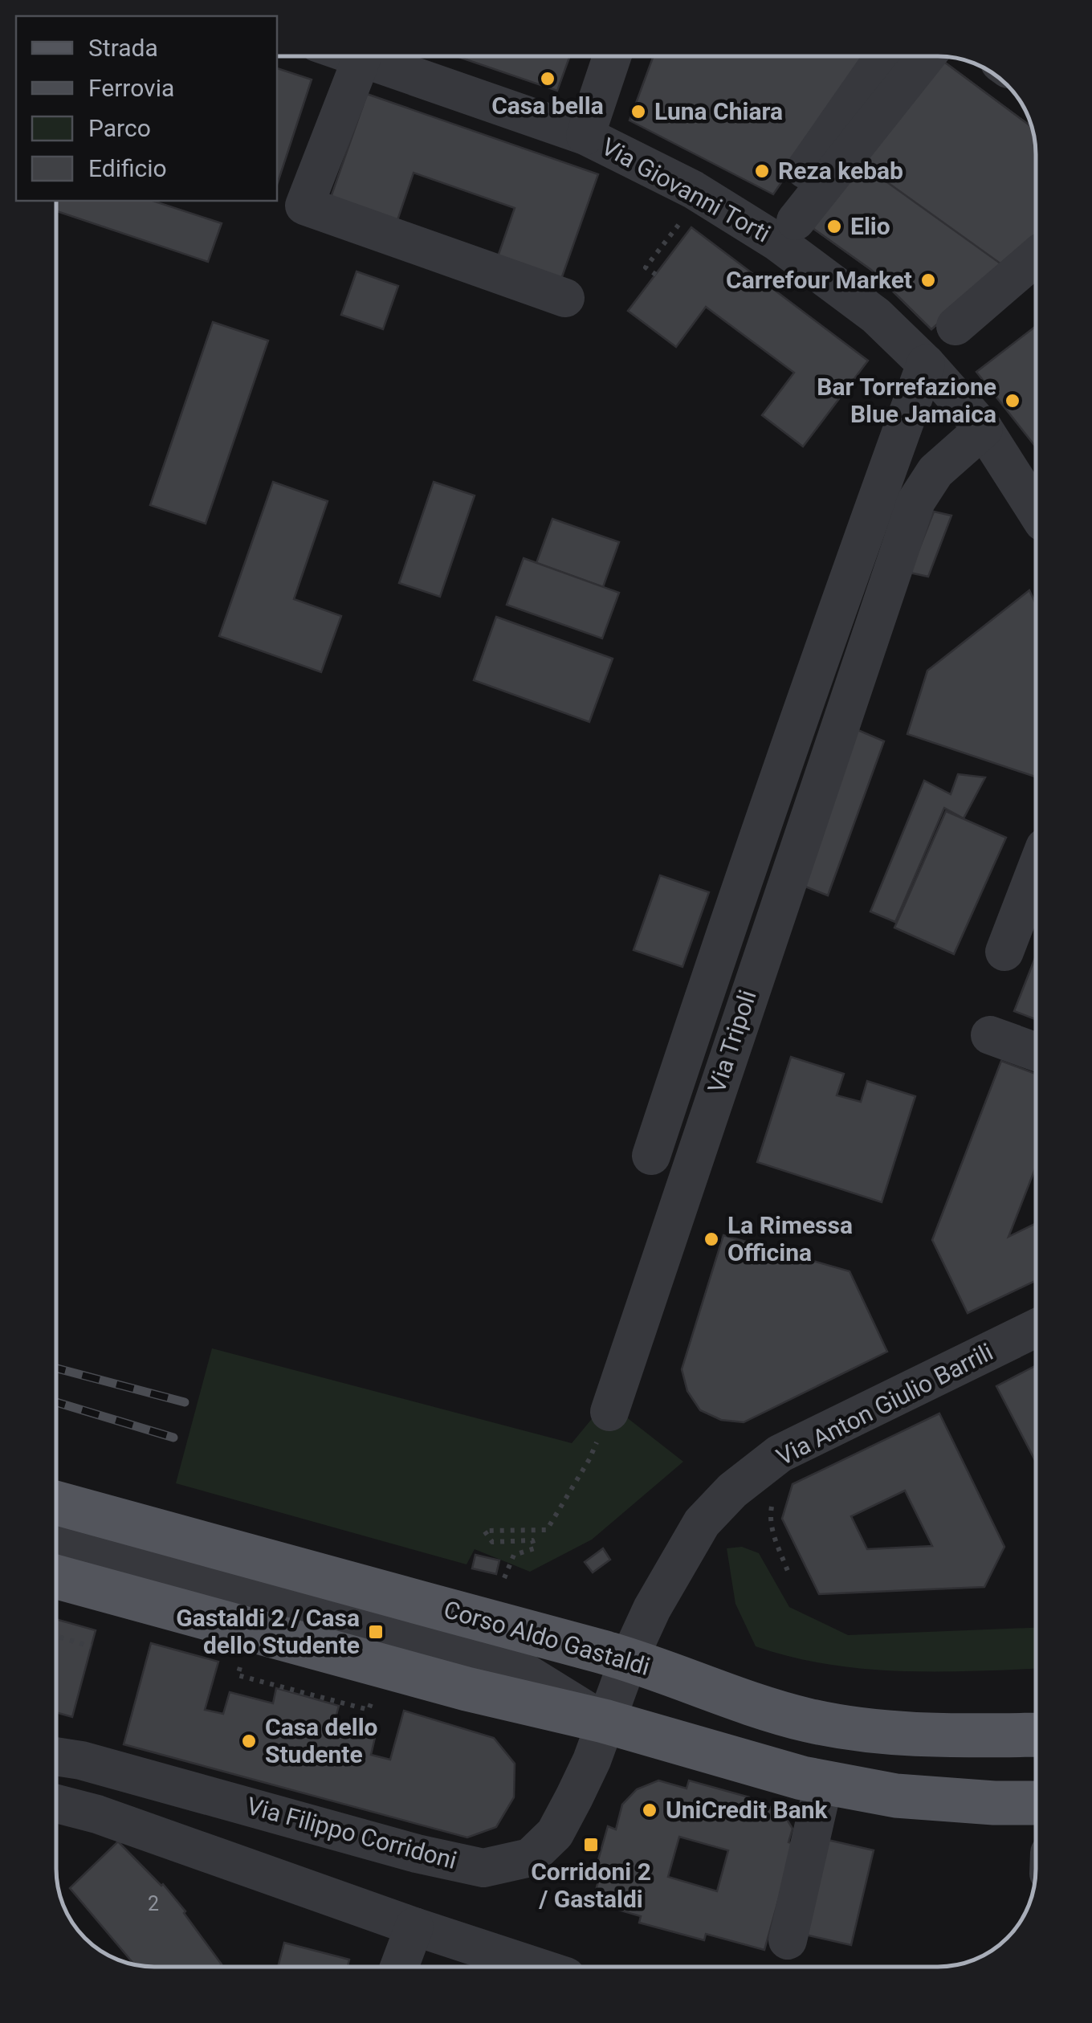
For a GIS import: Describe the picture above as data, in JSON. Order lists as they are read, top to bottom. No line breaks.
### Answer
{"streets":{"main road":["Corso Aldo Gastaldi"],"street":["Via Giovanni Torti","Via Tripoli","Via Anton Giulio Barrili","Via Filippo Corridoni"]},"crossings":[["Via Giovanni Torti","Via Tripoli"],["Via Anton Giulio Barrili","Corso Aldo Gastaldi"],["Via Anton Giulio Barrili","Via Filippo Corridoni"],["Corso Aldo Gastaldi","Via Filippo Corridoni"]],"places":{"other":["Casa bella","Luna Chiara","Reza kebab","Elio","Carrefour Market","Bar Torrefazione Blue Jamaica","La Rimessa Officina","Casa dello Studente","UniCredit Bank"],"transit":["Gastaldi 2 / Casa dello Studente","Corridoni 2 / Gastaldi"]},"house_numbers":["2"],"legend":["Strada","Ferrovia","Parco","Edificio"]}
